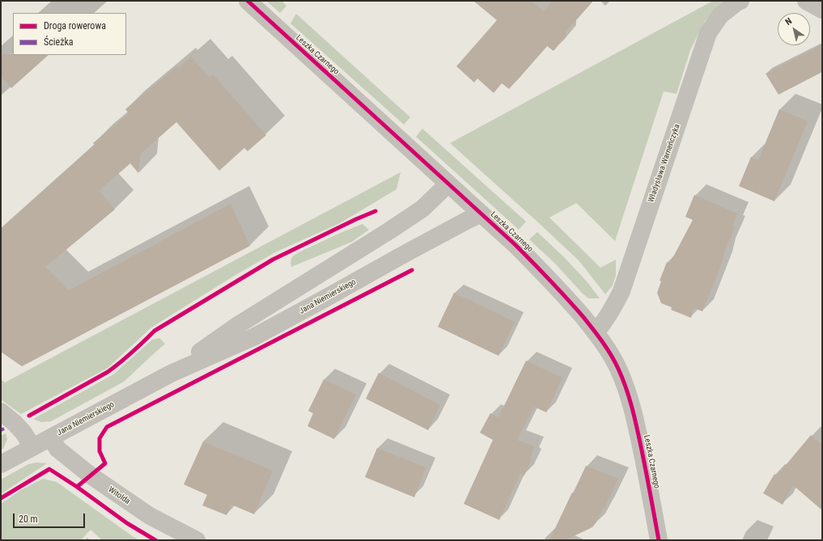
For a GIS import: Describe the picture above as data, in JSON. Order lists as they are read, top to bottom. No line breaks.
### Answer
{"streets":{"street":["Leszka Czarnego","Władysława Warneńczyka","Jana Niemierskiego","Witolda"]},"crossings":[["Leszka Czarnego","Władysława Warneńczyka"],["Leszka Czarnego","Jana Niemierskiego"],["Jana Niemierskiego","Witolda"]],"legend":["Droga rowerowa","Ścieżka"],"scale_bar":"20 m","north":"top left"}
